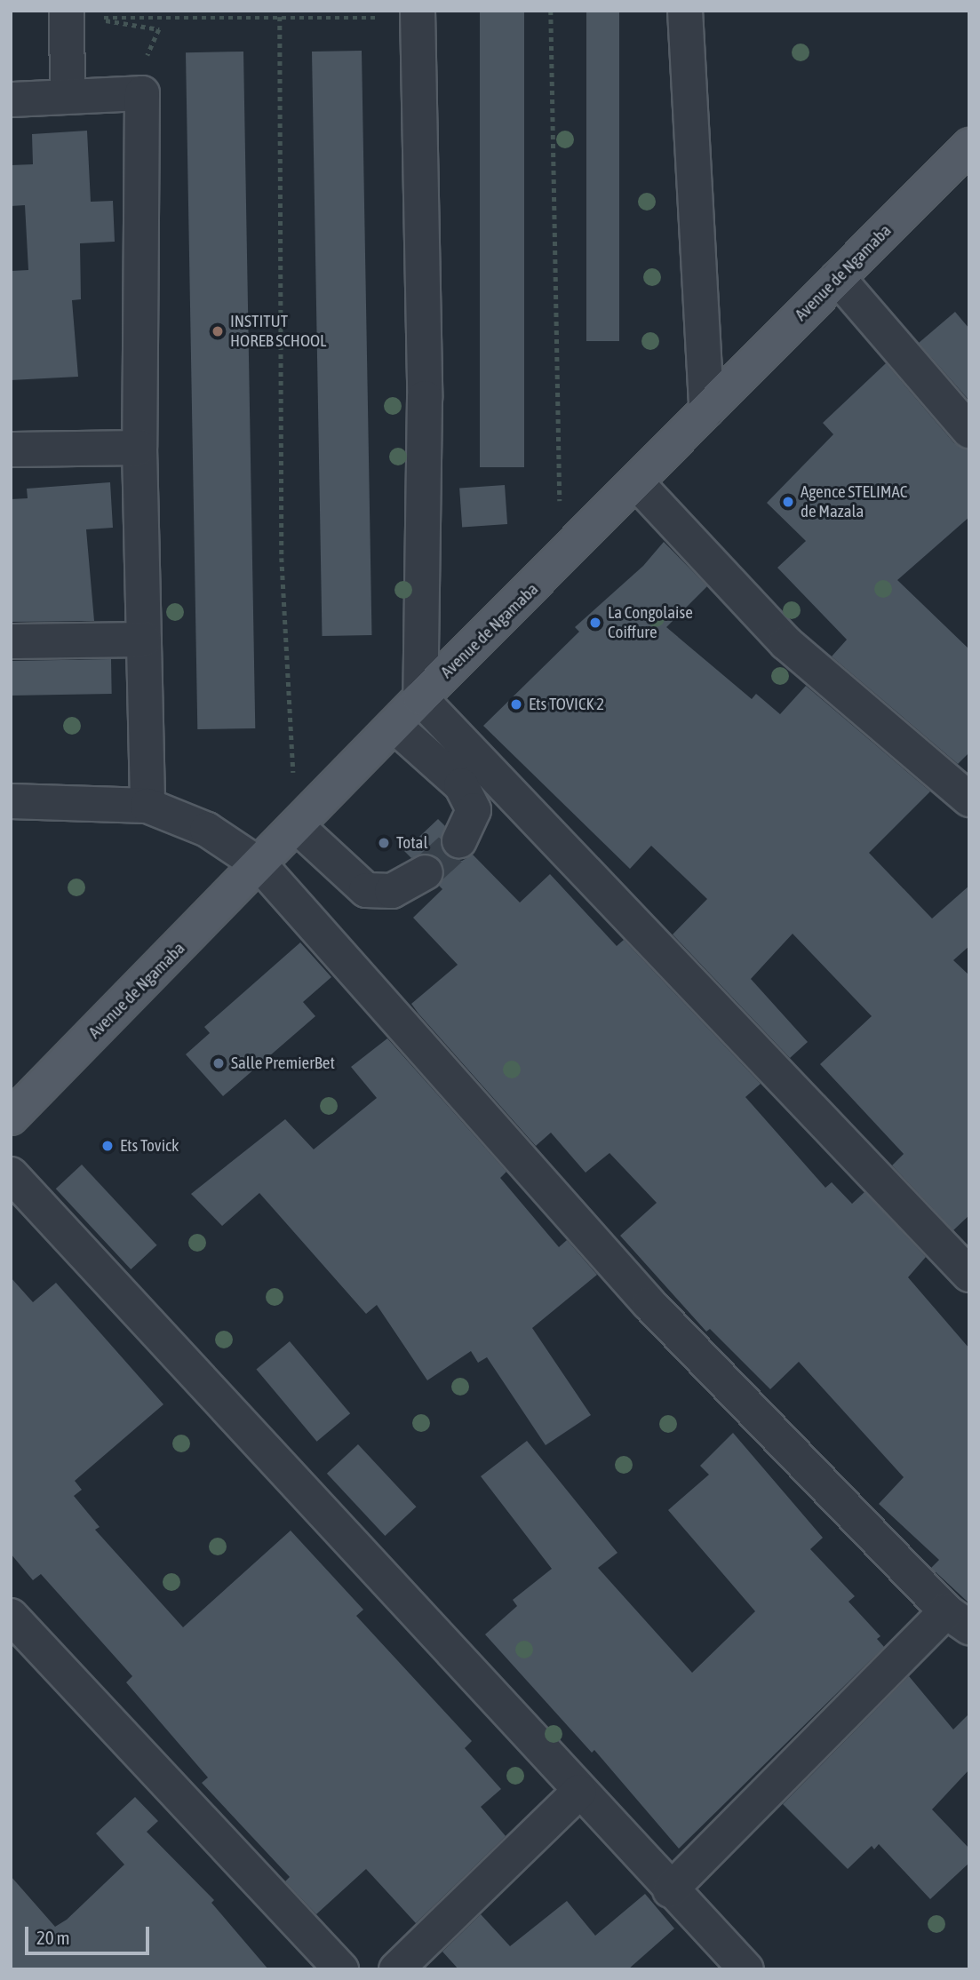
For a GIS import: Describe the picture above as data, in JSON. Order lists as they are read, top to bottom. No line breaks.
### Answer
{"streets":{"main road":["Avenue de Ngamaba"]},"places":["INSTITUT HOREB SCHOOL","Agence STELIMAC de Mazala","La Congolaise Coiffure","Ets TOVICK 2","Total","Salle PremierBet","Ets Tovick"],"scale_bar":"20 m"}
